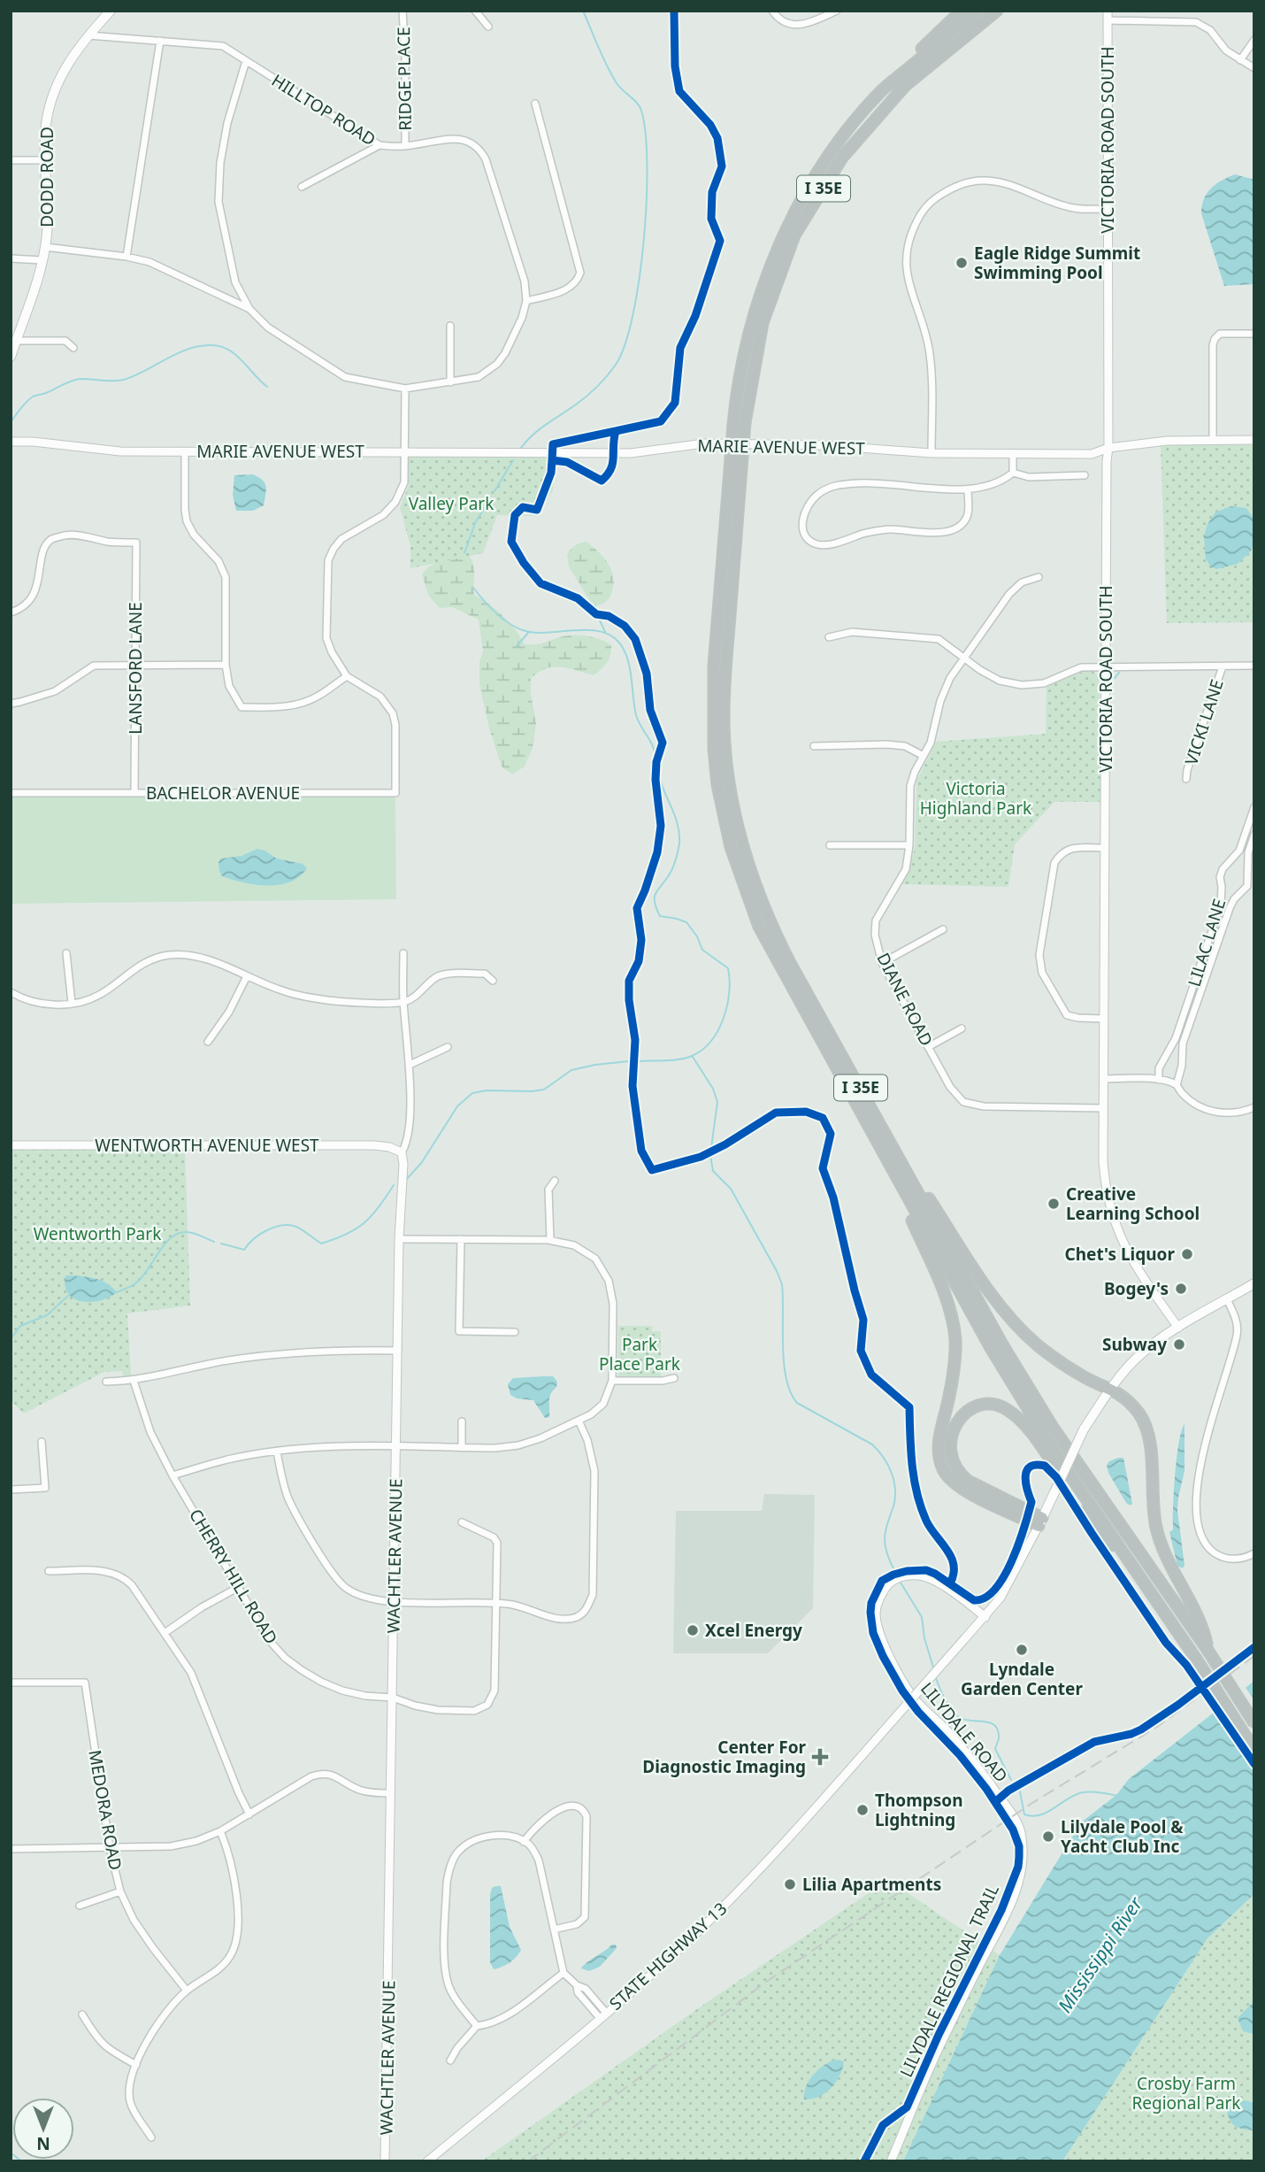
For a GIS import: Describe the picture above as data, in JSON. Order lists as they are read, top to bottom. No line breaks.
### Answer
{"streets":{"highway":["I 35E"],"main road":["DODD ROAD"],"street":["RIDGE PLACE","HILLTOP ROAD","VICTORIA ROAD SOUTH","MARIE AVENUE WEST","LANSFORD LANE","VICKI LANE","BACHELOR AVENUE","LILAC LANE","DIANE ROAD","WENTWORTH AVENUE WEST","WACHTLER AVENUE","CHERRY HILL ROAD","LILYDALE ROAD","MEDORA ROAD","STATE HIGHWAY 13"],"cycle path":["LILYDALE REGIONAL TRAIL"]},"crossings":[["RIDGE PLACE","HILLTOP ROAD"],["HILLTOP ROAD","DODD ROAD"],["VICTORIA ROAD SOUTH","MARIE AVENUE WEST"],["VICTORIA ROAD SOUTH","DIANE ROAD"],["LANSFORD LANE","BACHELOR AVENUE"],["WENTWORTH AVENUE WEST","WACHTLER AVENUE"],["WACHTLER AVENUE","CHERRY HILL ROAD"],["LILYDALE ROAD","STATE HIGHWAY 13"]],"water":["Mississippi River"],"parks":["Valley Park","Victoria Highland Park","Wentworth Park","Park Place Park","Crosby Farm Regional Park"],"places":{"other":["Eagle Ridge Summit Swimming Pool","Creative Learning School","Chet's Liquor","Bogey's","Subway","Xcel Energy","Lyndale Garden Center","Thompson Lightning","Lilydale Pool & Yacht Club Inc","Lilia Apartments"],"health":["Center For Diagnostic Imaging"]},"north":"bottom"}
